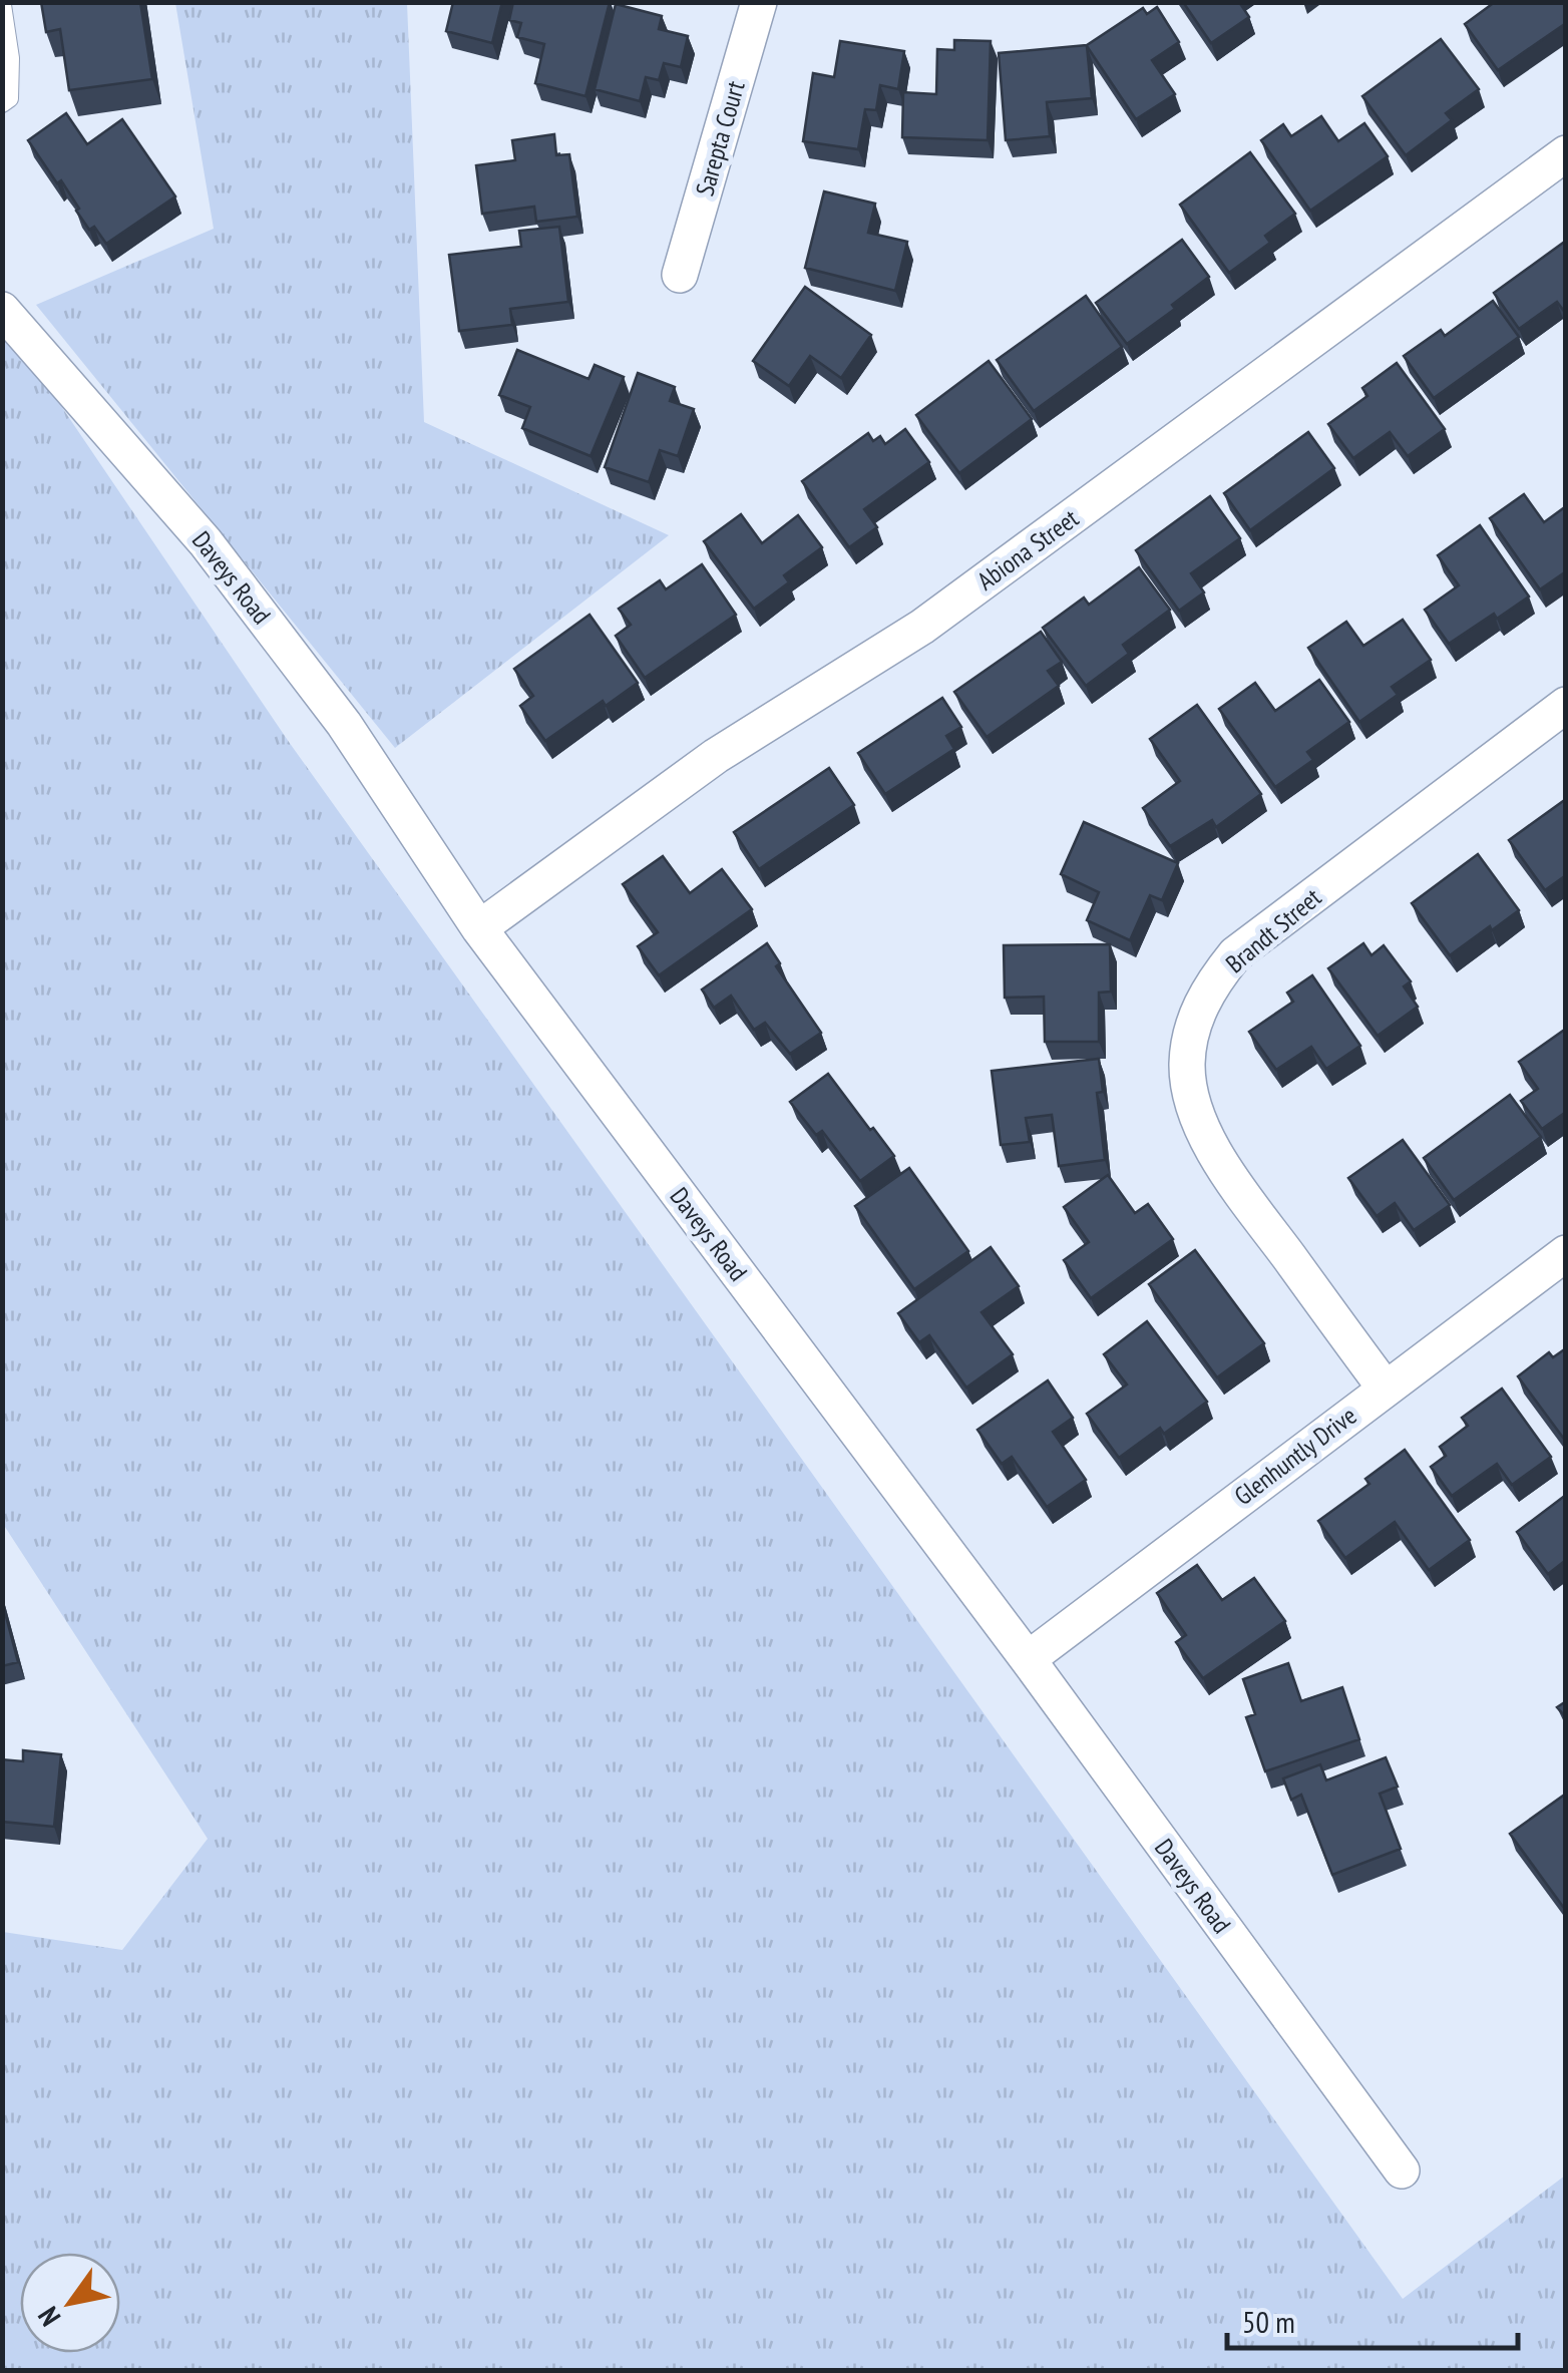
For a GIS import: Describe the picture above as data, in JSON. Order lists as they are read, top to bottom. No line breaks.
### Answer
{"streets":{"street":["Sarepta Court","Abiona Street","Daveys Road","Brandt Street","Glenhuntly Drive"]},"crossings":[["Abiona Street","Daveys Road"],["Daveys Road","Glenhuntly Drive"],["Brandt Street","Glenhuntly Drive"]],"scale_bar":"50 m","north":"bottom left"}
